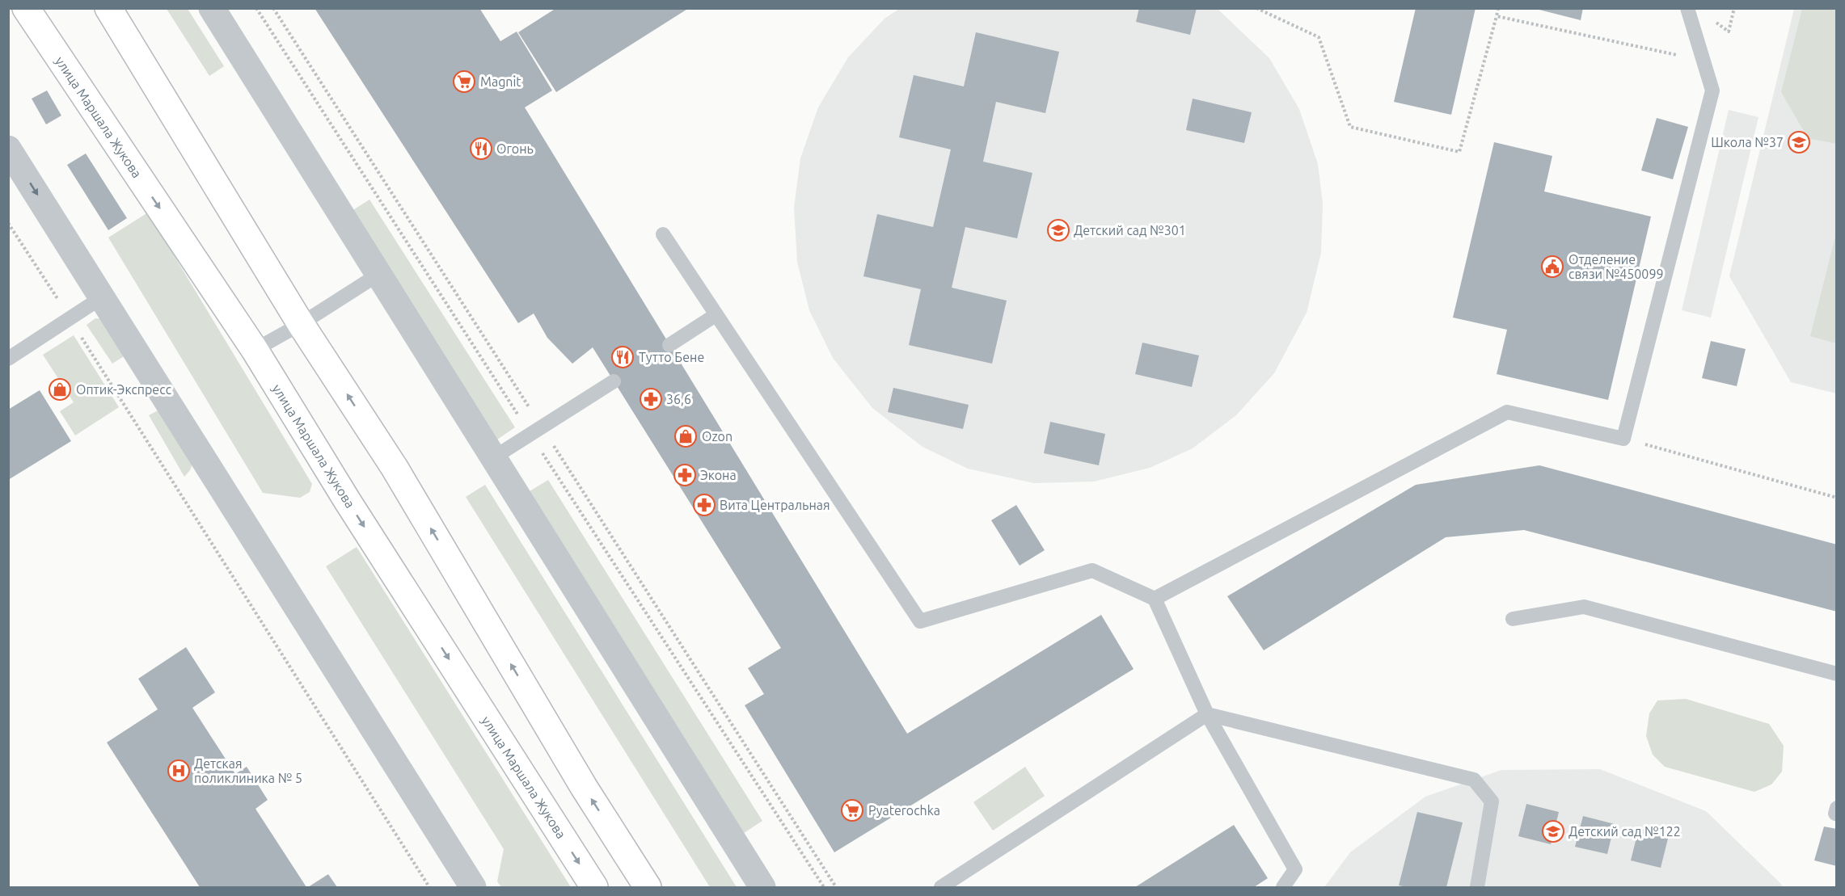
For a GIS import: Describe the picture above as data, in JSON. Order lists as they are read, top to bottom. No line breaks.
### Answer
{"streets":{"main road":["улица Маршала Жукова"]},"places":{"supermarket":["Magnit","Pyaterochka"],"school or university":["Школа №37","Детский сад №301","Детский сад №122"],"restaurant":["Огонь","Тутто Бене"],"public building":["Отделение связи №450099"],"shop":["Оптик-Экспресс","Ozon"],"pharmacy":["36,6","Экона","Вита Центральная"],"hospital":["Детская поликлиника № 5"]}}
